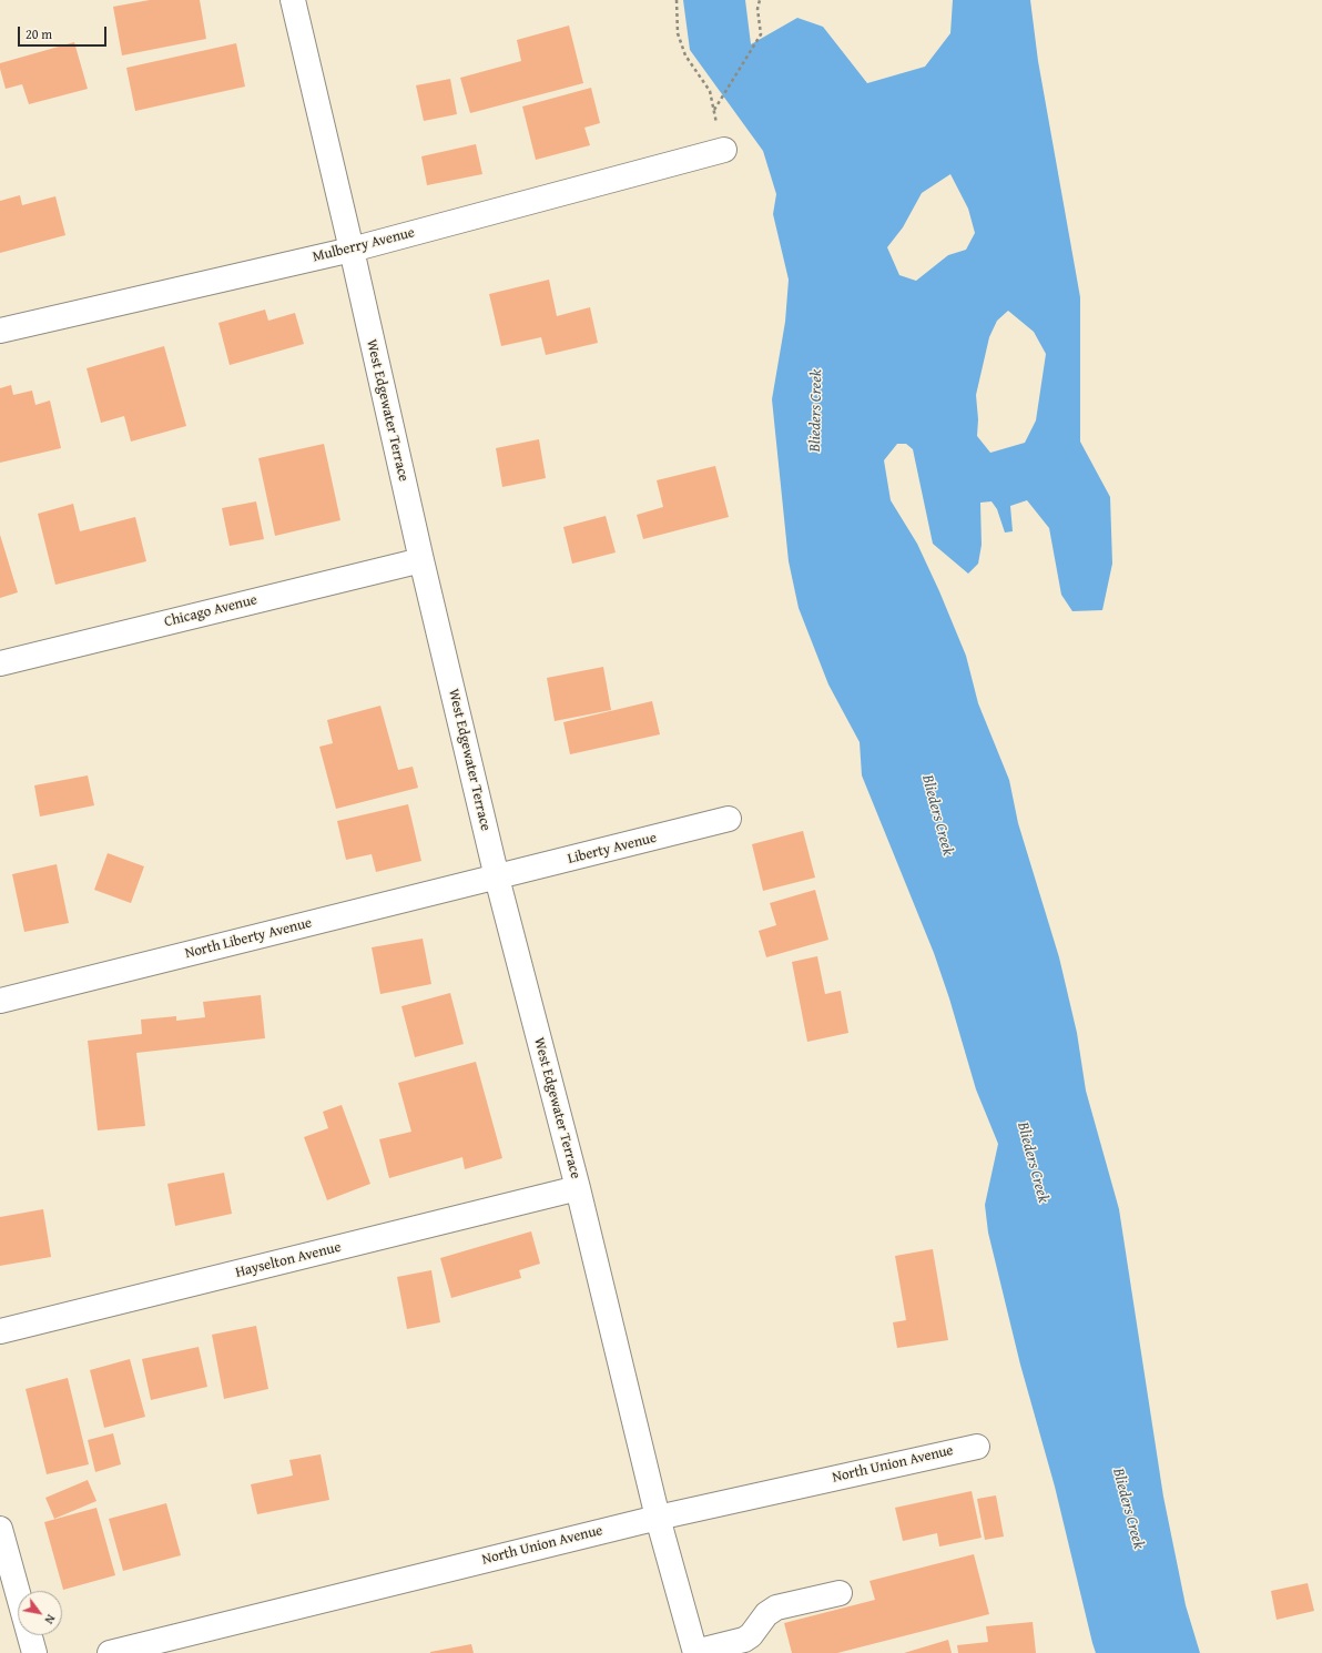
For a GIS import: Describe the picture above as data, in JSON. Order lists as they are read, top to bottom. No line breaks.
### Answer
{"streets":{"street":["Mulberry Avenue","West Edgewater Terrace","Chicago Avenue","Liberty Avenue","North Liberty Avenue","Hayselton Avenue","North Union Avenue"]},"crossings":[["Mulberry Avenue","West Edgewater Terrace"],["West Edgewater Terrace","Chicago Avenue"],["West Edgewater Terrace","Liberty Avenue"],["West Edgewater Terrace","North Liberty Avenue"],["West Edgewater Terrace","Hayselton Avenue"],["West Edgewater Terrace","North Union Avenue"],["Liberty Avenue","North Liberty Avenue"]],"water":["Blieders Creek"],"scale_bar":"20 m","north":"bottom right"}
